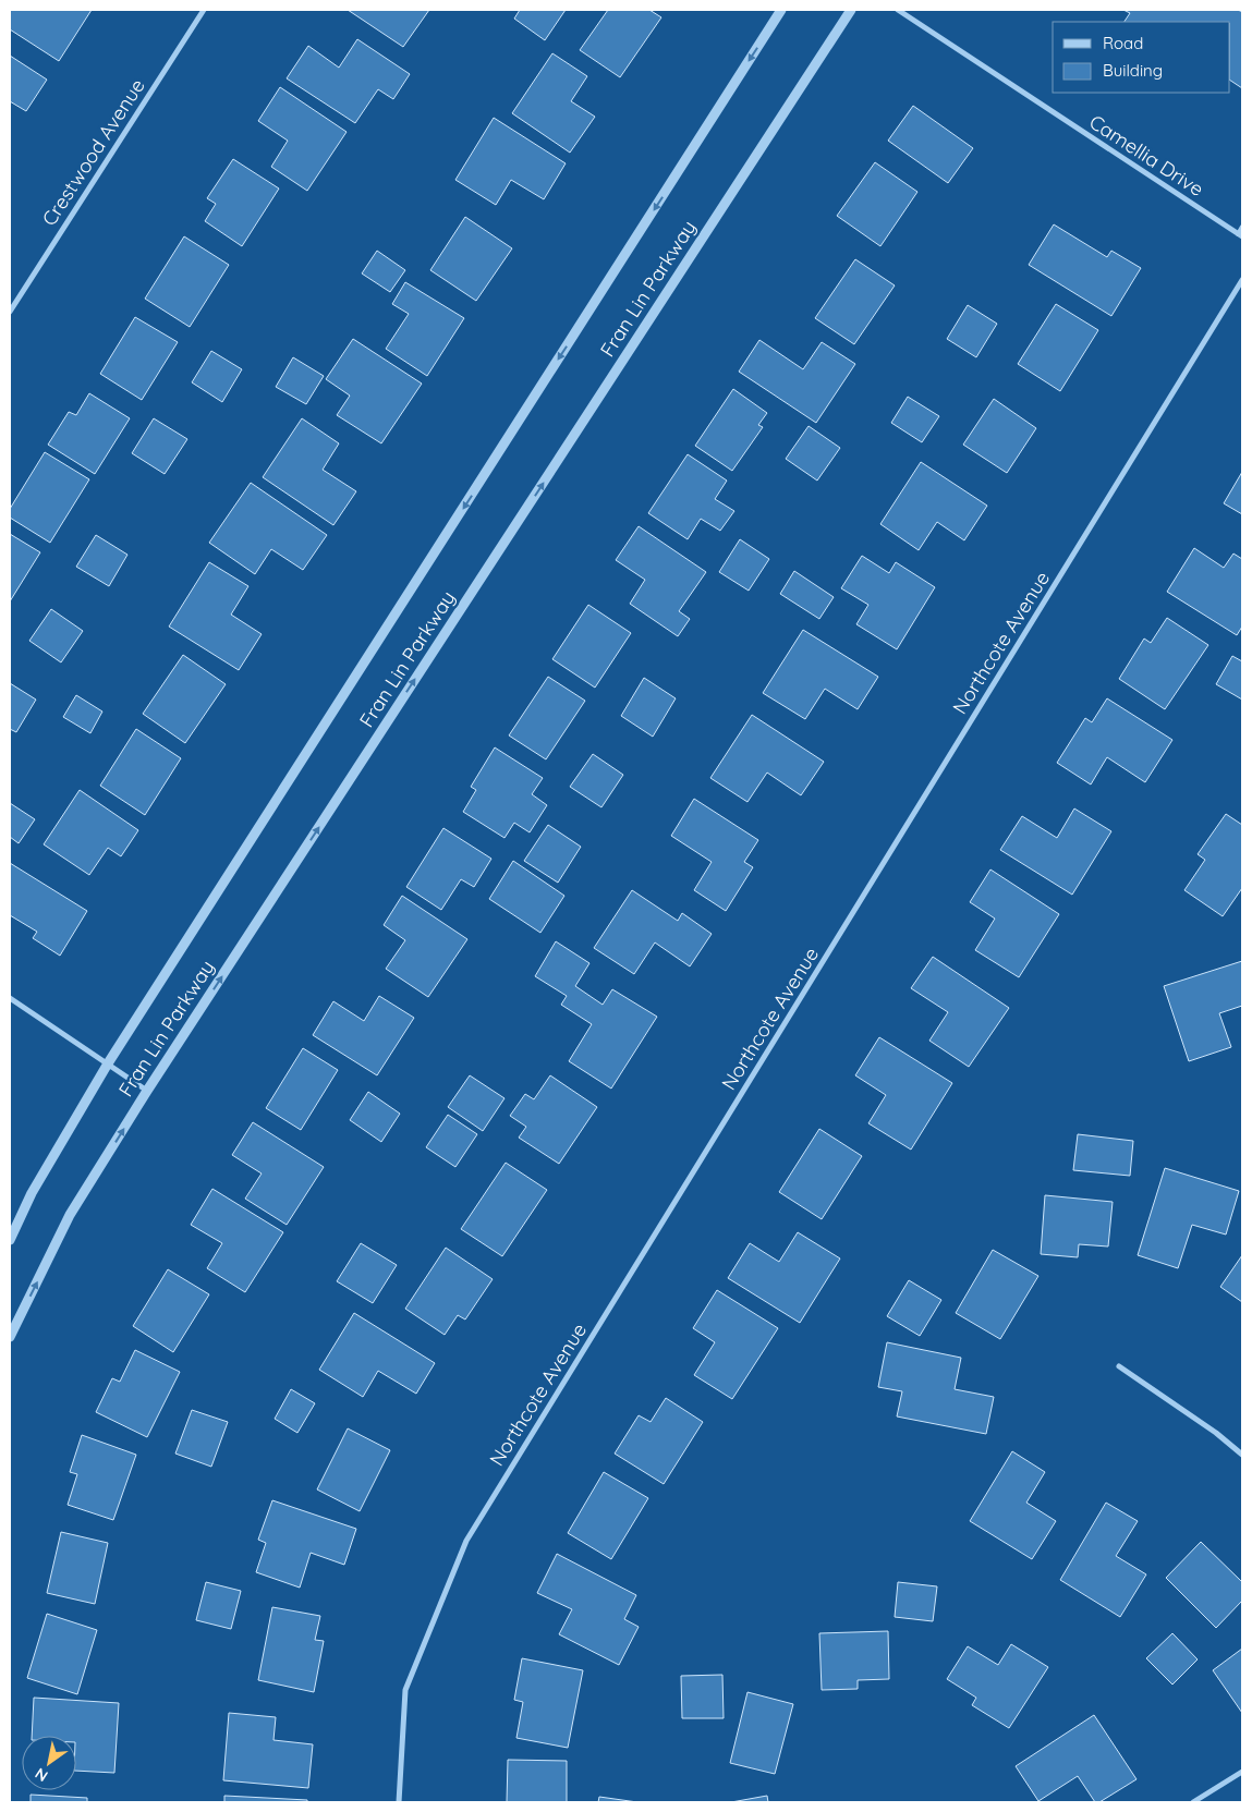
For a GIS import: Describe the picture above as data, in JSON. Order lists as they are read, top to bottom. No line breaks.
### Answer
{"streets":{"street":["Crestwood Avenue","Camellia Drive","Fran Lin Parkway","Northcote Avenue"]},"legend":["Road","Building"],"north":"bottom left"}
